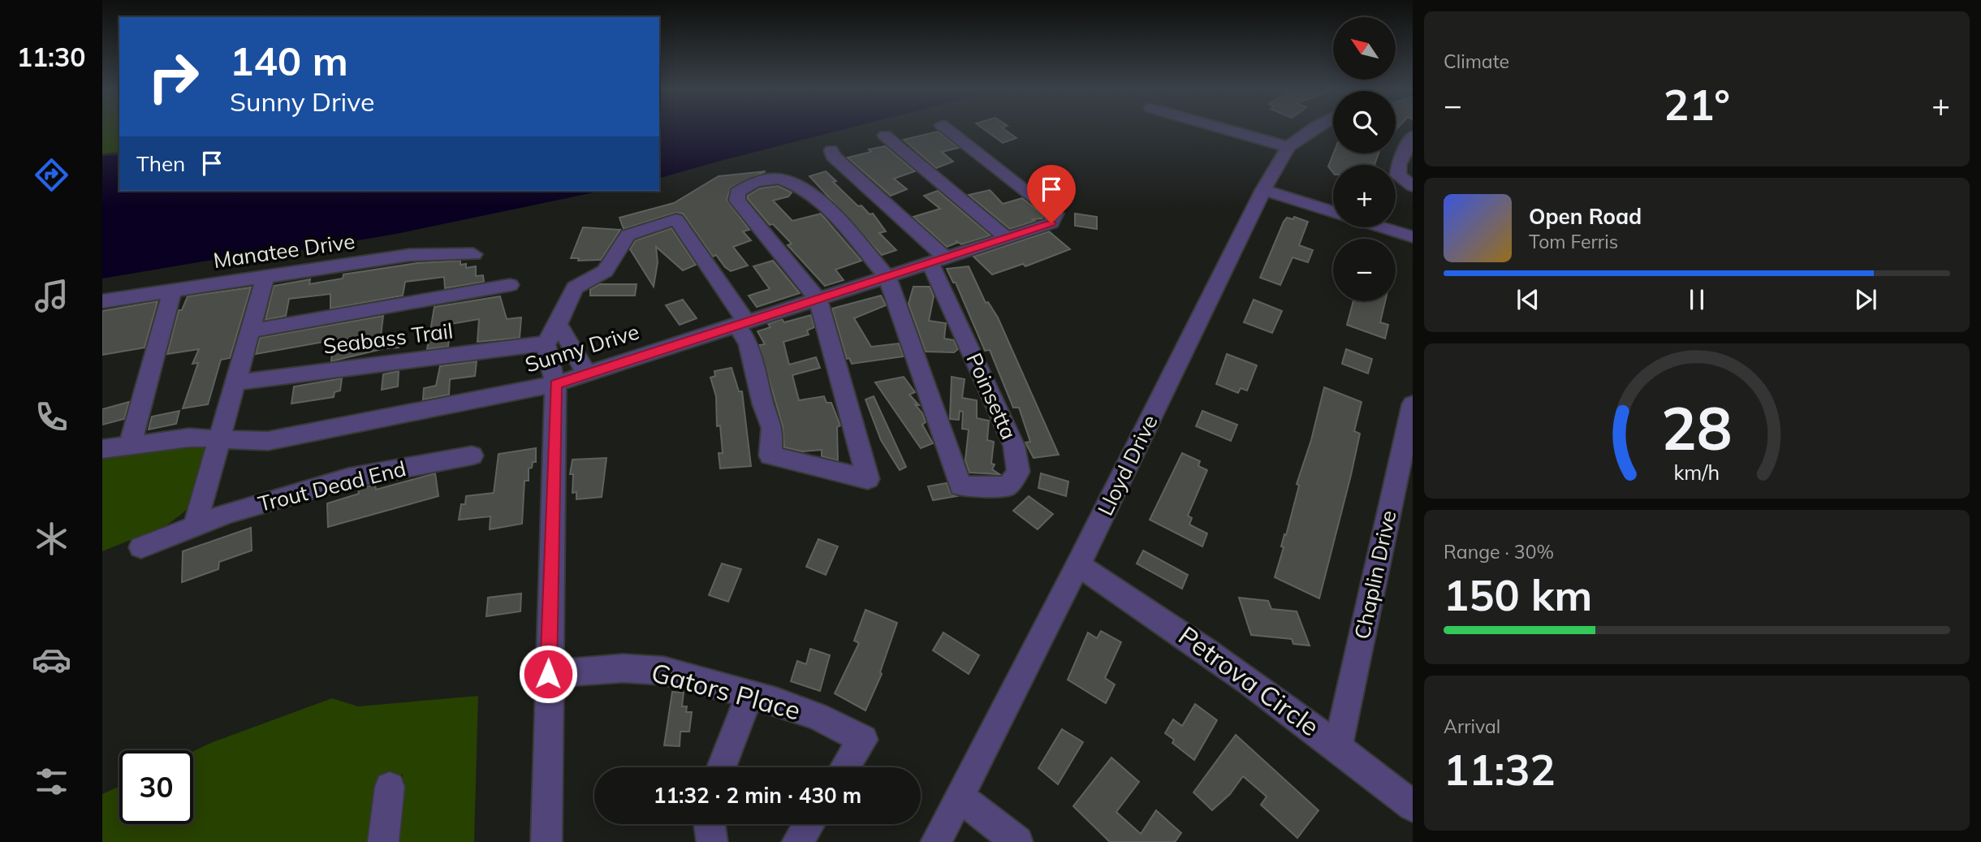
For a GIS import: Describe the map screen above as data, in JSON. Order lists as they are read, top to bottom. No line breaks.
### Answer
{"streets":{"street":["Manatee Drive","Seabass Trail","Sunny Drive","Poinsetta","Lloyd Drive","Trout Dead End","Chaplin Drive","Petrova Circle","Gators Place"]},"crossings":[["Sunny Drive","Poinsetta"],["Lloyd Drive","Petrova Circle"],["Chaplin Drive","Petrova Circle"]],"north":"top left","page":{"tabs":"11:30","tile":["Climate",["Range · 30%","150 km"],["Arrival","11:32"]],"map_buttons":["+","−"],"turn":["140 m","Sunny Drive"],"heat":["−","21°","+"],"then":"Then","song":["Open Road","Tom Ferris"],"limit":"30","trip":"11:32 · 2 min · 430 m","gauge":["28","km/h"]}}
